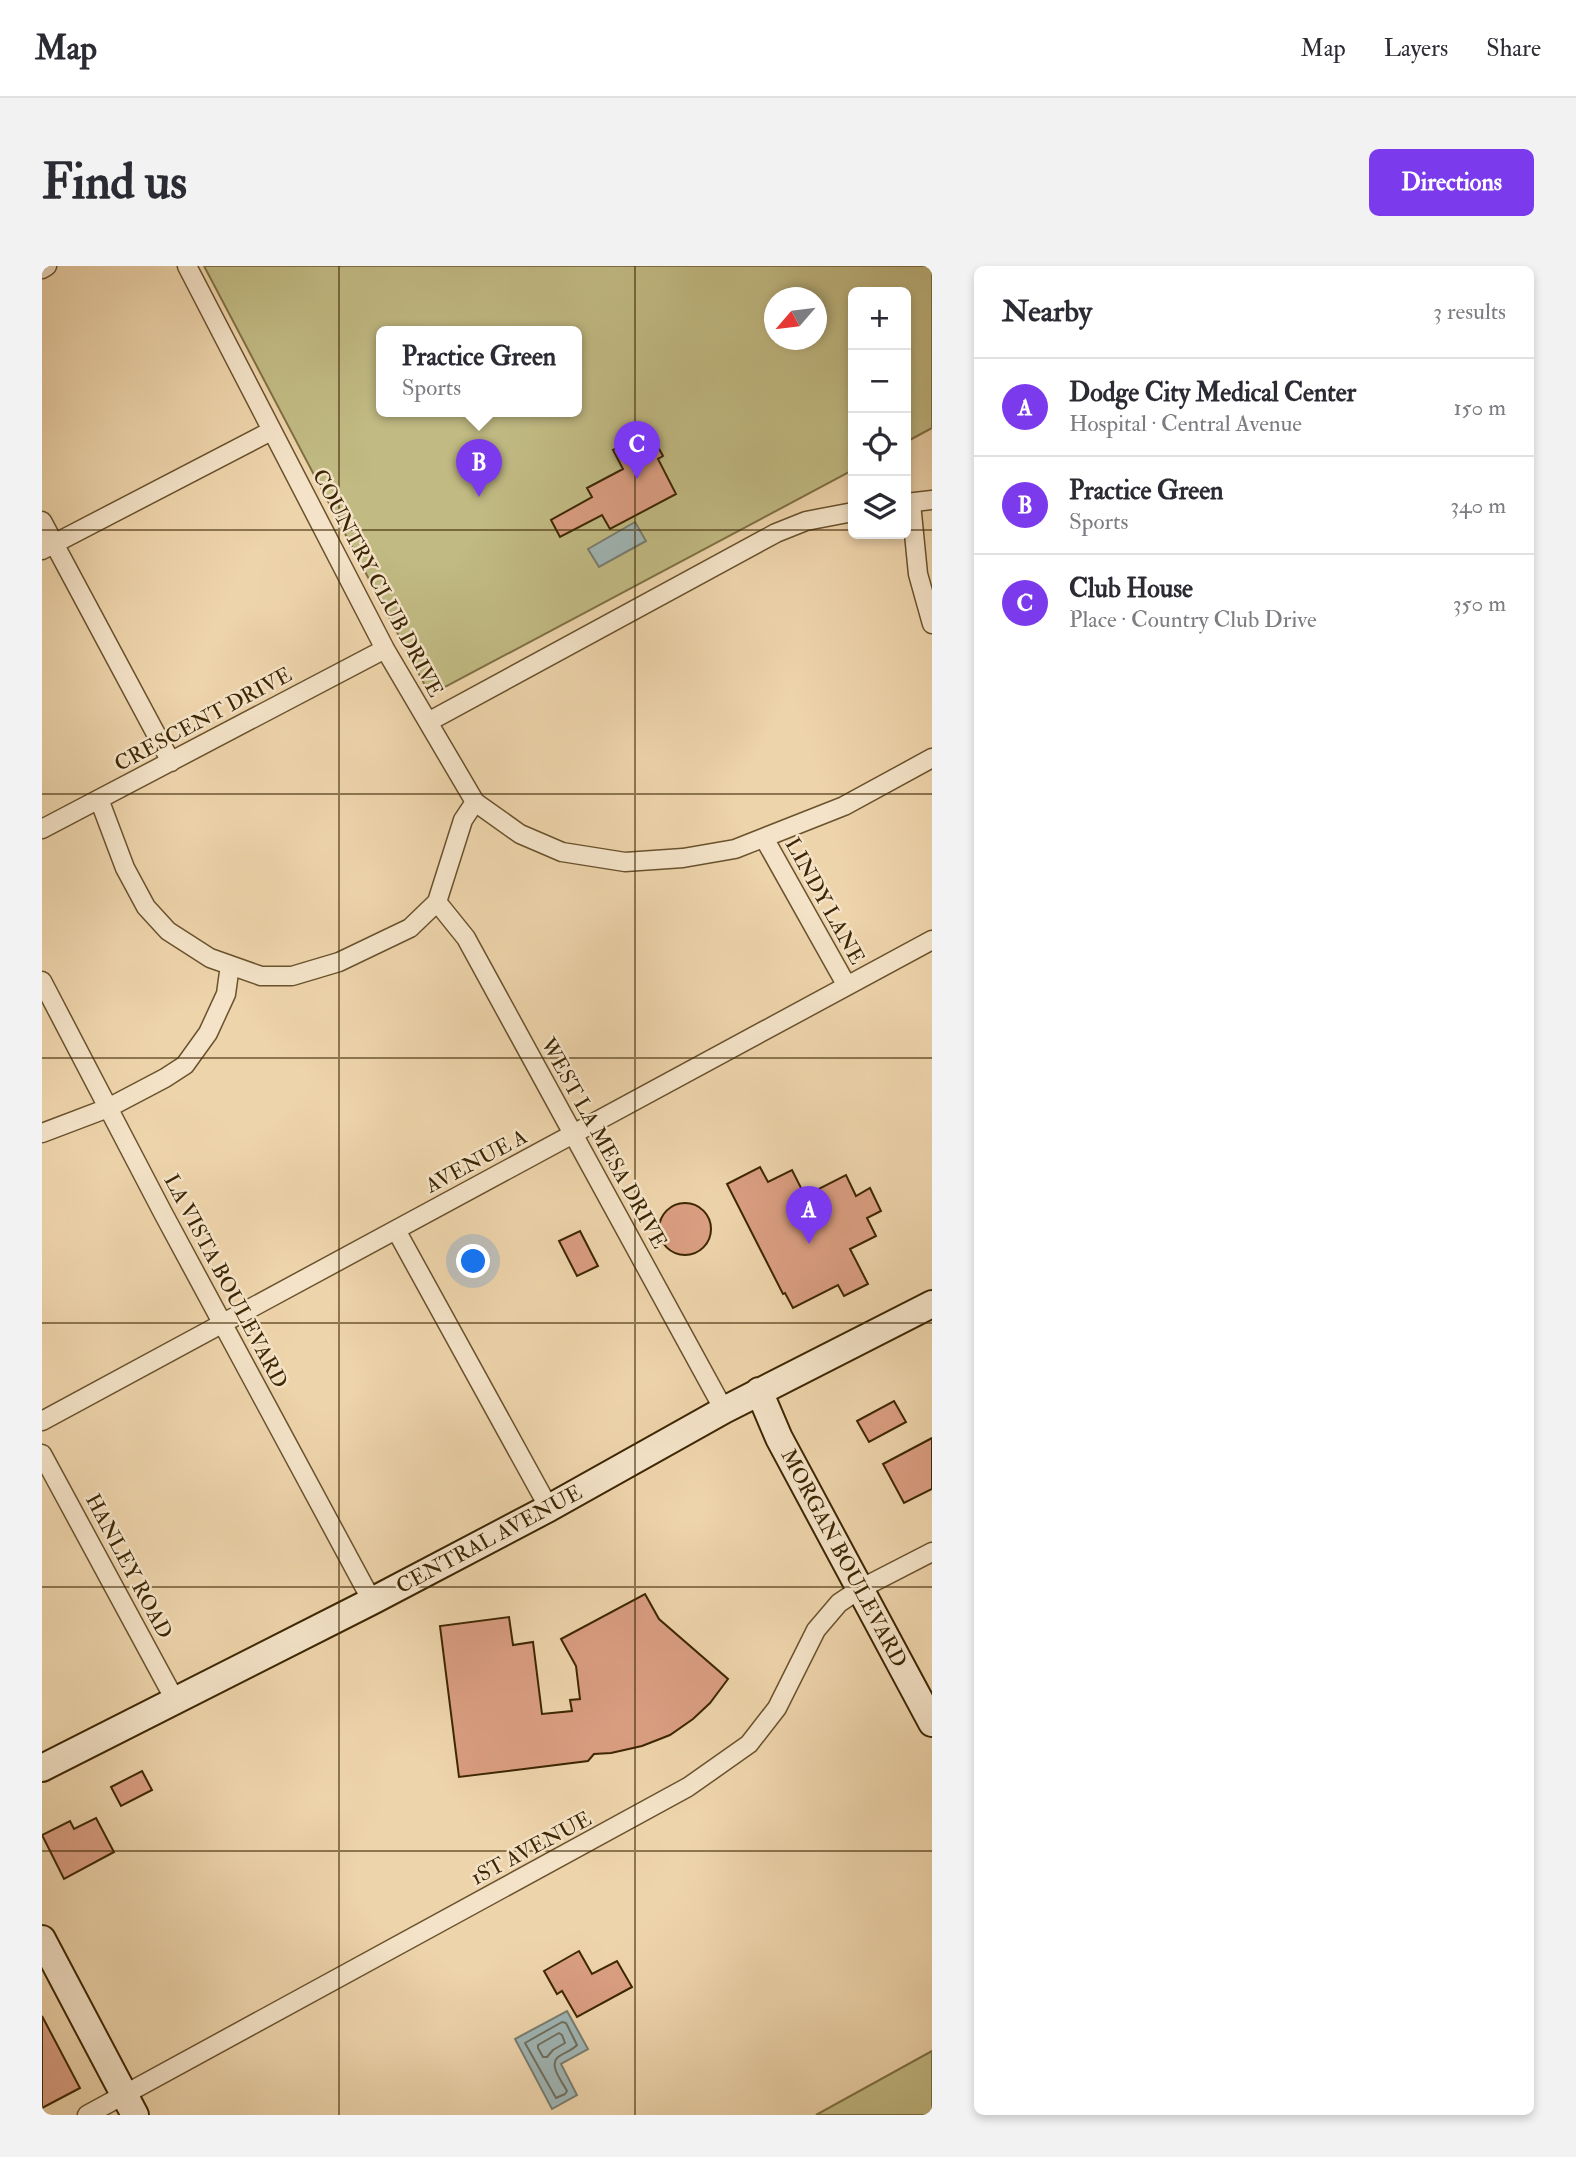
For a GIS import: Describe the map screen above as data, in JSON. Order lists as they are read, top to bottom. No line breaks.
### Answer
{"streets":{"street":["COUNTRY CLUB DRIVE","CRESCENT DRIVE","LINDY LANE","WEST LA MESA DRIVE","AVENUE A","LA VISTA BOULEVARD","CENTRAL AVENUE","MORGAN BOULEVARD","HANLEY ROAD","1ST AVENUE"]},"crossings":[["COUNTRY CLUB DRIVE","CRESCENT DRIVE"],["LINDY LANE","AVENUE A"],["WEST LA MESA DRIVE","AVENUE A"],["WEST LA MESA DRIVE","CENTRAL AVENUE"],["AVENUE A","LA VISTA BOULEVARD"],["LA VISTA BOULEVARD","CENTRAL AVENUE"],["CENTRAL AVENUE","MORGAN BOULEVARD"],["CENTRAL AVENUE","HANLEY ROAD"],["MORGAN BOULEVARD","1ST AVENUE"]],"north":"bottom left","page":{"header":"Map","nav":["Map","Layers","Share"],"buttons":"Directions","title":"Find us","heading":["Nearby","3 results"],"map_buttons":["+","−"],"popup":["Practice Green","Sports"],"list":[{"mark":"A","name":"Dodge City Medical Center","note":"Hospital · Central Avenue","value":"150 m"},{"mark":"B","name":"Practice Green","note":"Sports","value":"340 m"},{"mark":"C","name":"Club House","note":"Place · Country Club Drive","value":"350 m"}],"pins":["C","B","A"]}}
